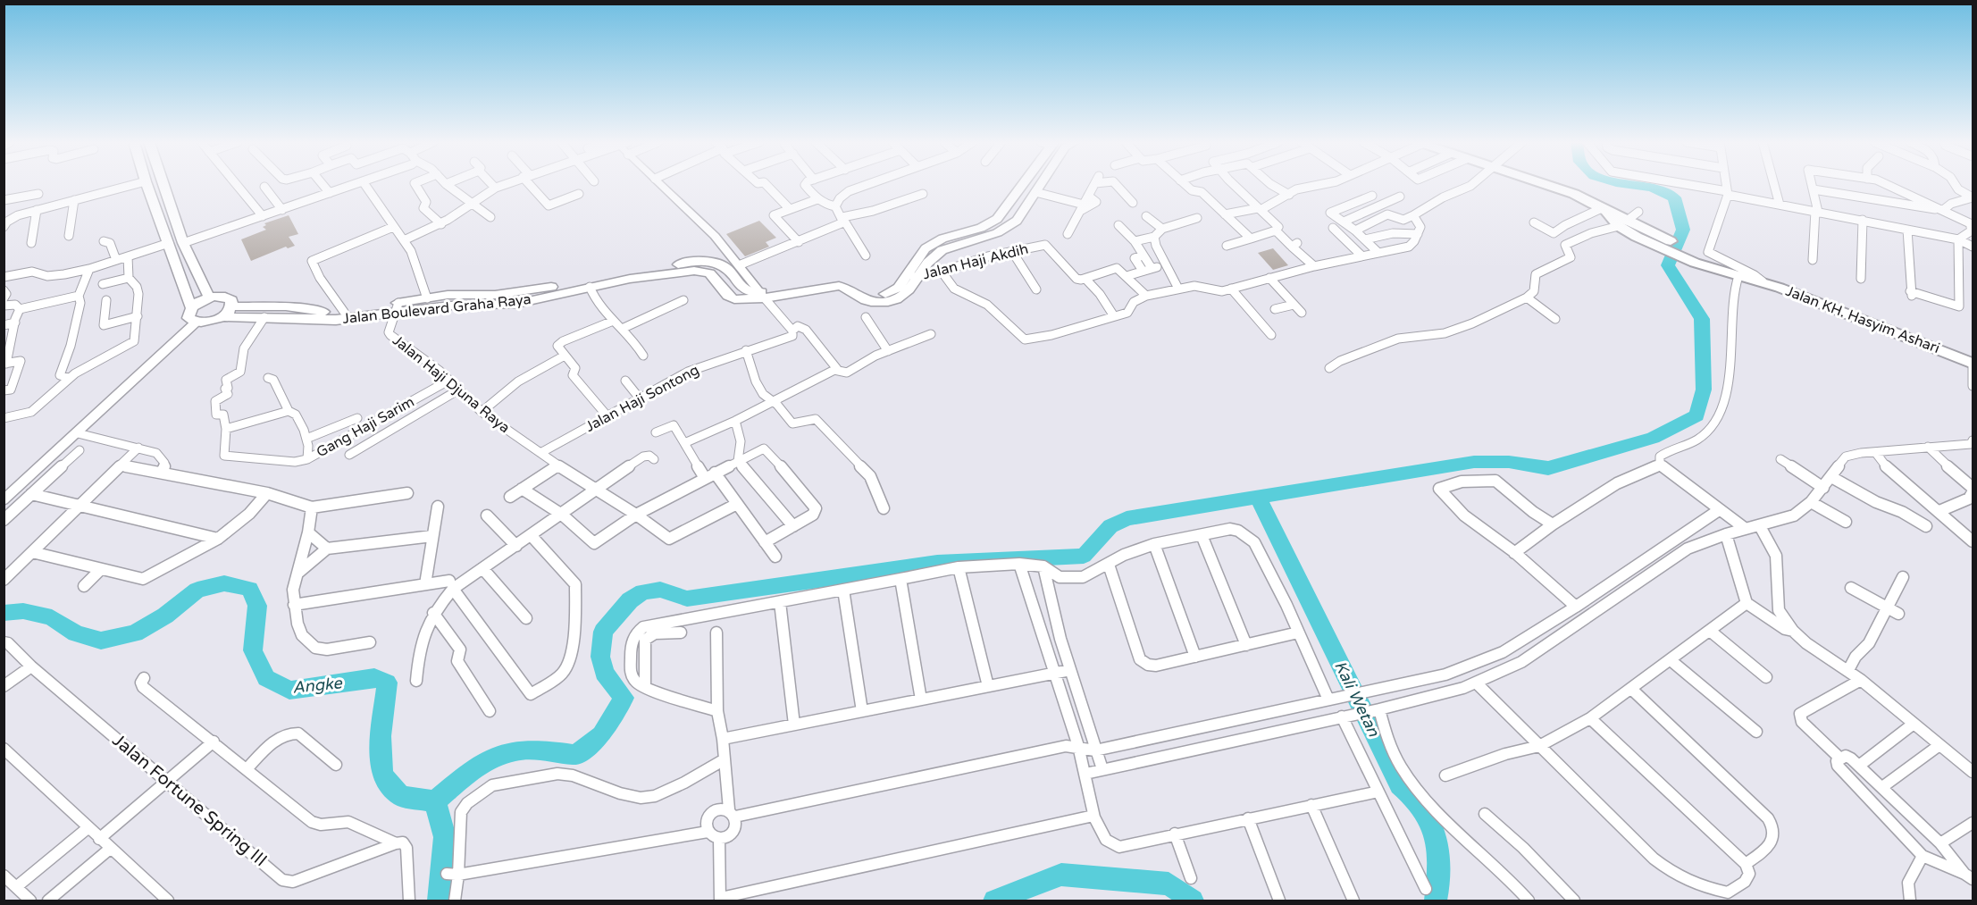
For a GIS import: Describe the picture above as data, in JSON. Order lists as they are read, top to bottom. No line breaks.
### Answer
{"streets":{"main road":["Jalan Boulevard Graha Raya","Jalan KH. Hasyim Ashari"],"street":["Jalan Haji Akdih","Jalan Haji Djuna Raya","Jalan Haji Sontong","Gang Haji Sarim","Jalan Fortune Spring III"]},"crossings":[["Jalan Haji Akdih","Jalan Boulevard Graha Raya"],["Jalan Boulevard Graha Raya","Jalan Haji Djuna Raya"],["Jalan Boulevard Graha Raya","Gang Haji Sarim"],["Jalan Haji Djuna Raya","Jalan Haji Sontong"],["Jalan Haji Djuna Raya","Gang Haji Sarim"]],"water":["Angke","Kali Wetan"]}
